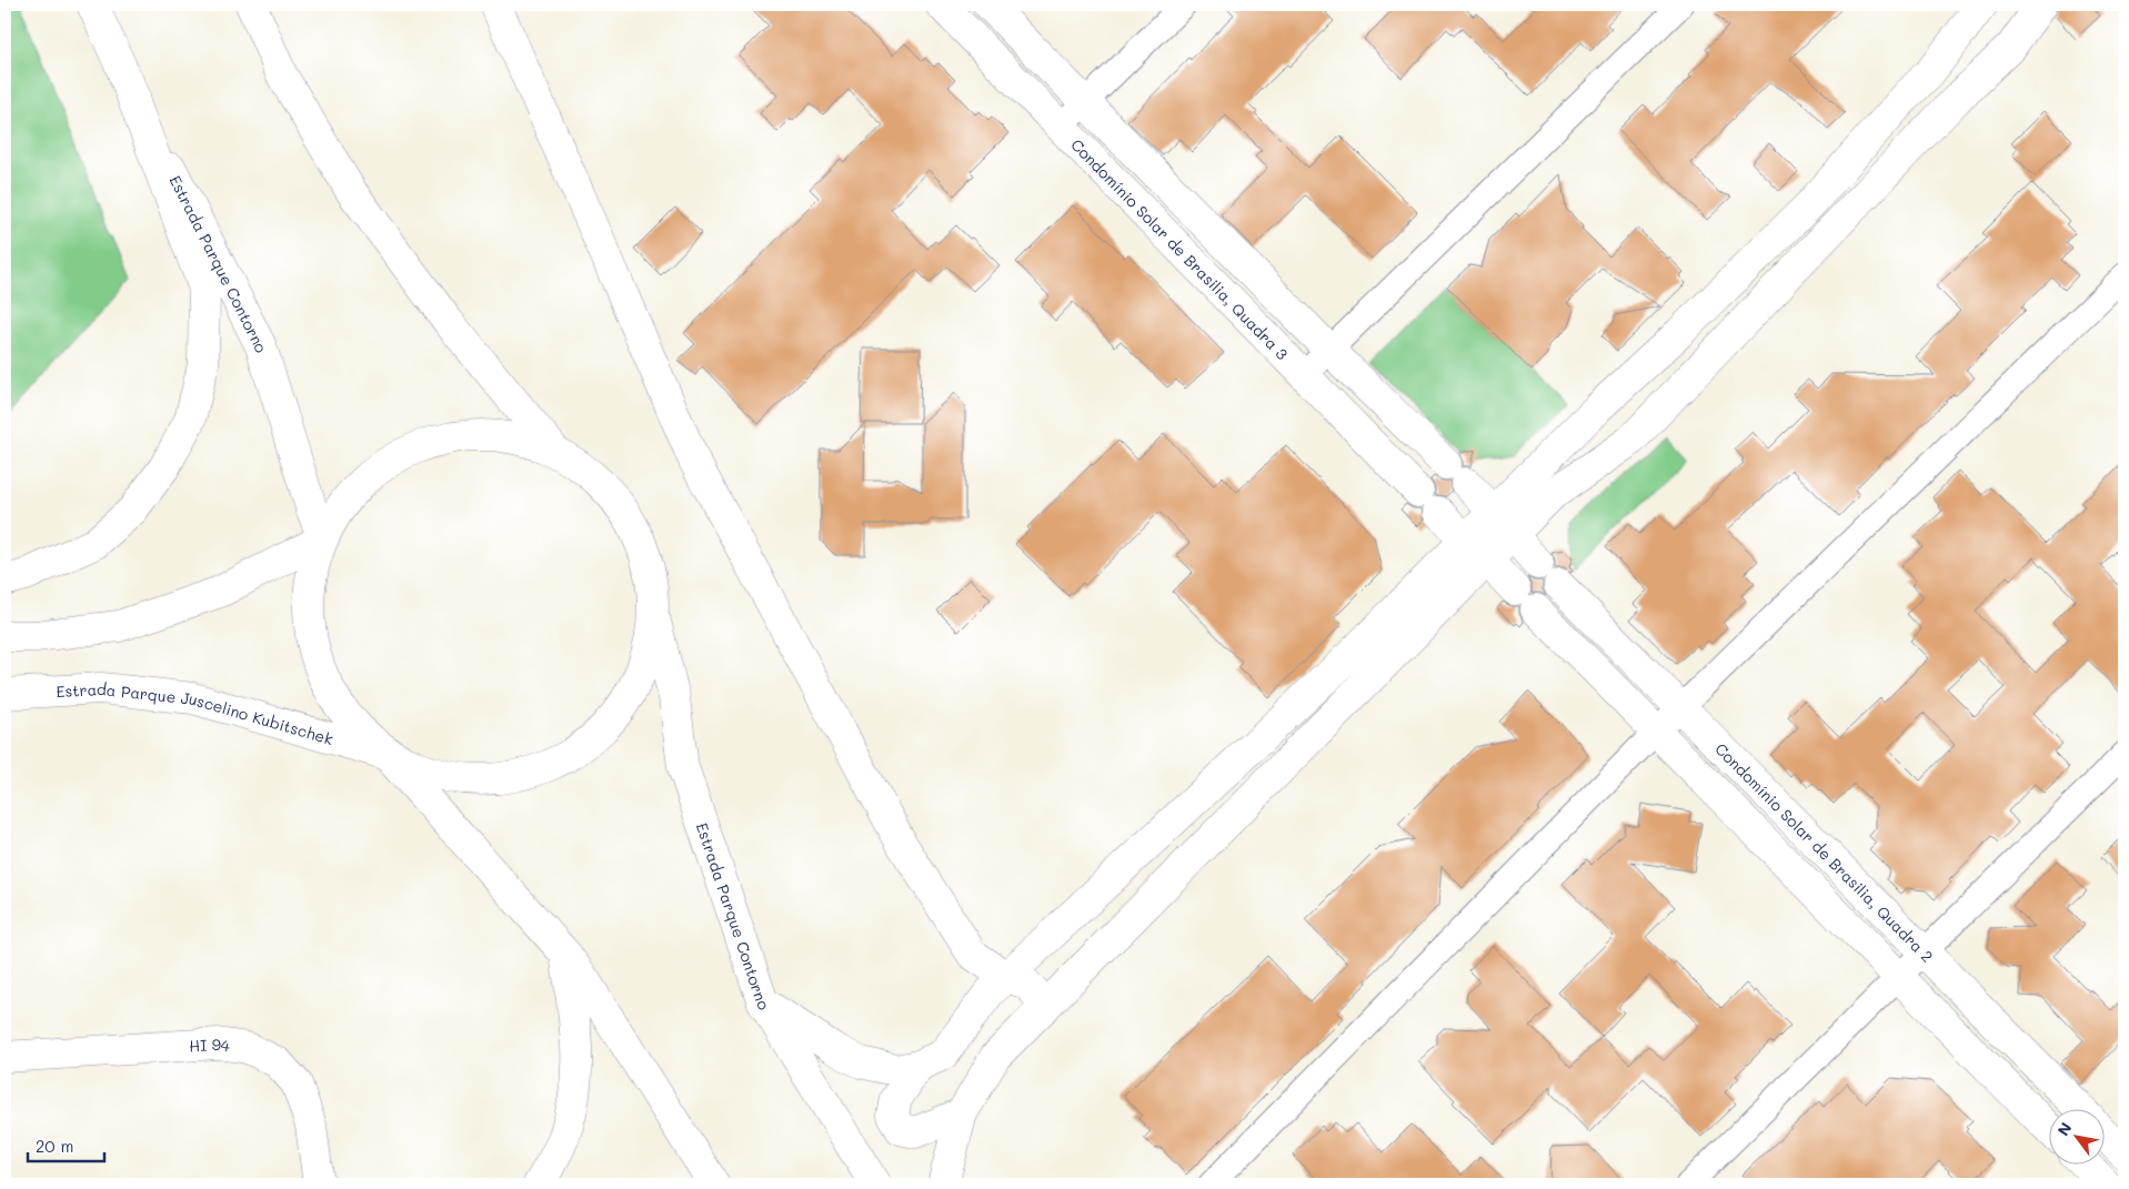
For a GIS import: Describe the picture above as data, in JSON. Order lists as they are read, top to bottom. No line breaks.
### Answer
{"streets":{"main road":["Condomínio Solar de Brasilia, Quadra 3","Estrada Parque Contorno","Estrada Parque Juscelino Kubitschek","Condomínio Solar de Brasilia, Quadra 2","HI 94"]},"crossings":[["Estrada Parque Contorno","Estrada Parque Juscelino Kubitschek"]],"scale_bar":"20 m","north":"top left"}
